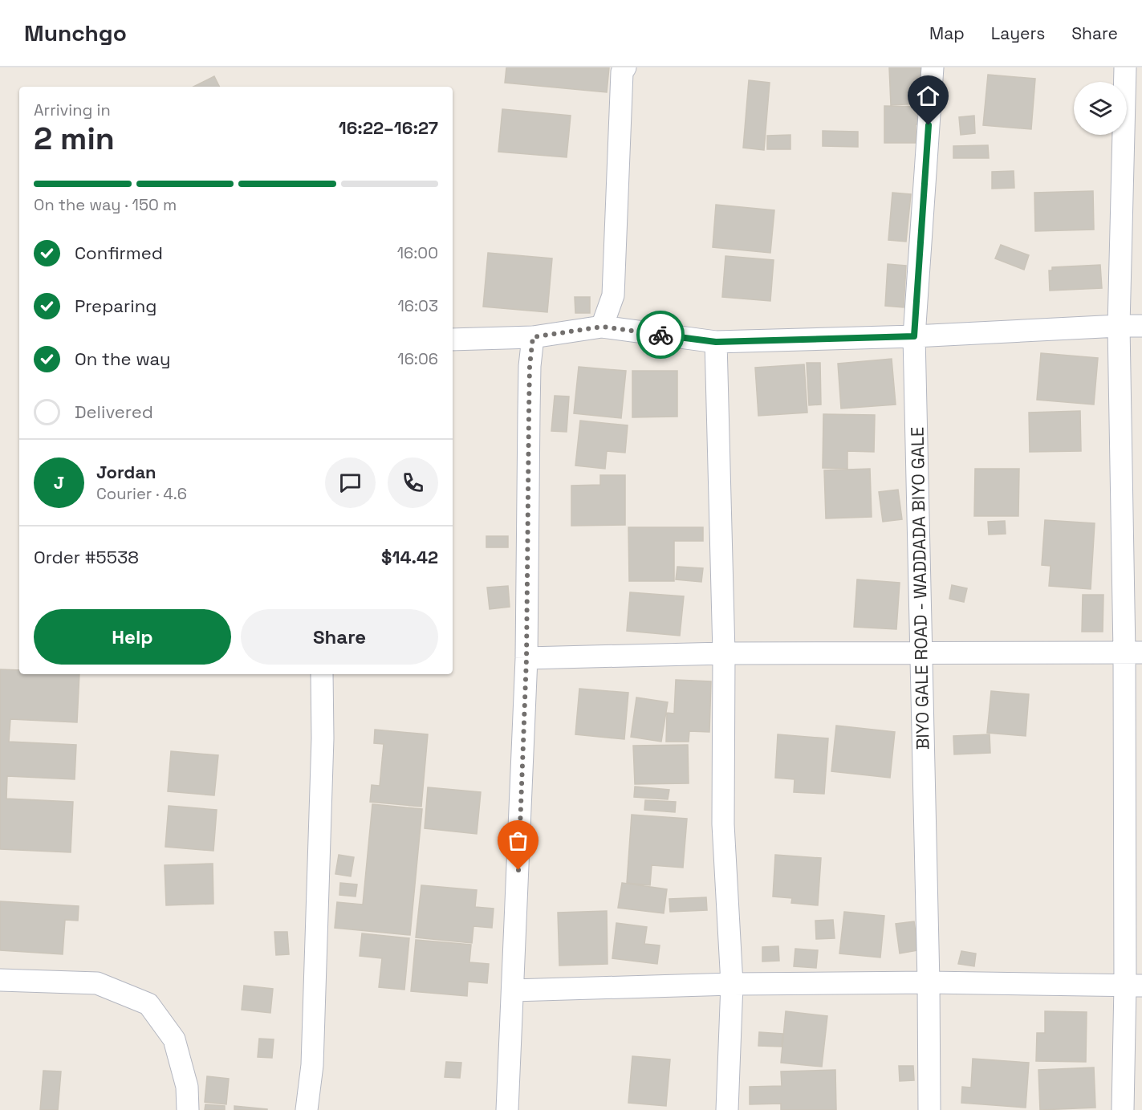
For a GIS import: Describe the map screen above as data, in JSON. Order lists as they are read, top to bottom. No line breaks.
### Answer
{"streets":{"street":["BIYO GALE ROAD - WADDADA BIYO GALE"]},"page":{"header":"Munchgo","nav":["Map","Layers","Share"],"heading":["2 min","Arriving in","16:22–16:27"],"panel":["Jordan","Courier · 4.6","Order #5538","$14.42"],"bar":"On the way · 150 m","list":[["Confirmed","16:00"],["Preparing","16:03"],["On the way","16:06"],"Delivered"],"round":"J","buttons":["Help","Share"]}}
